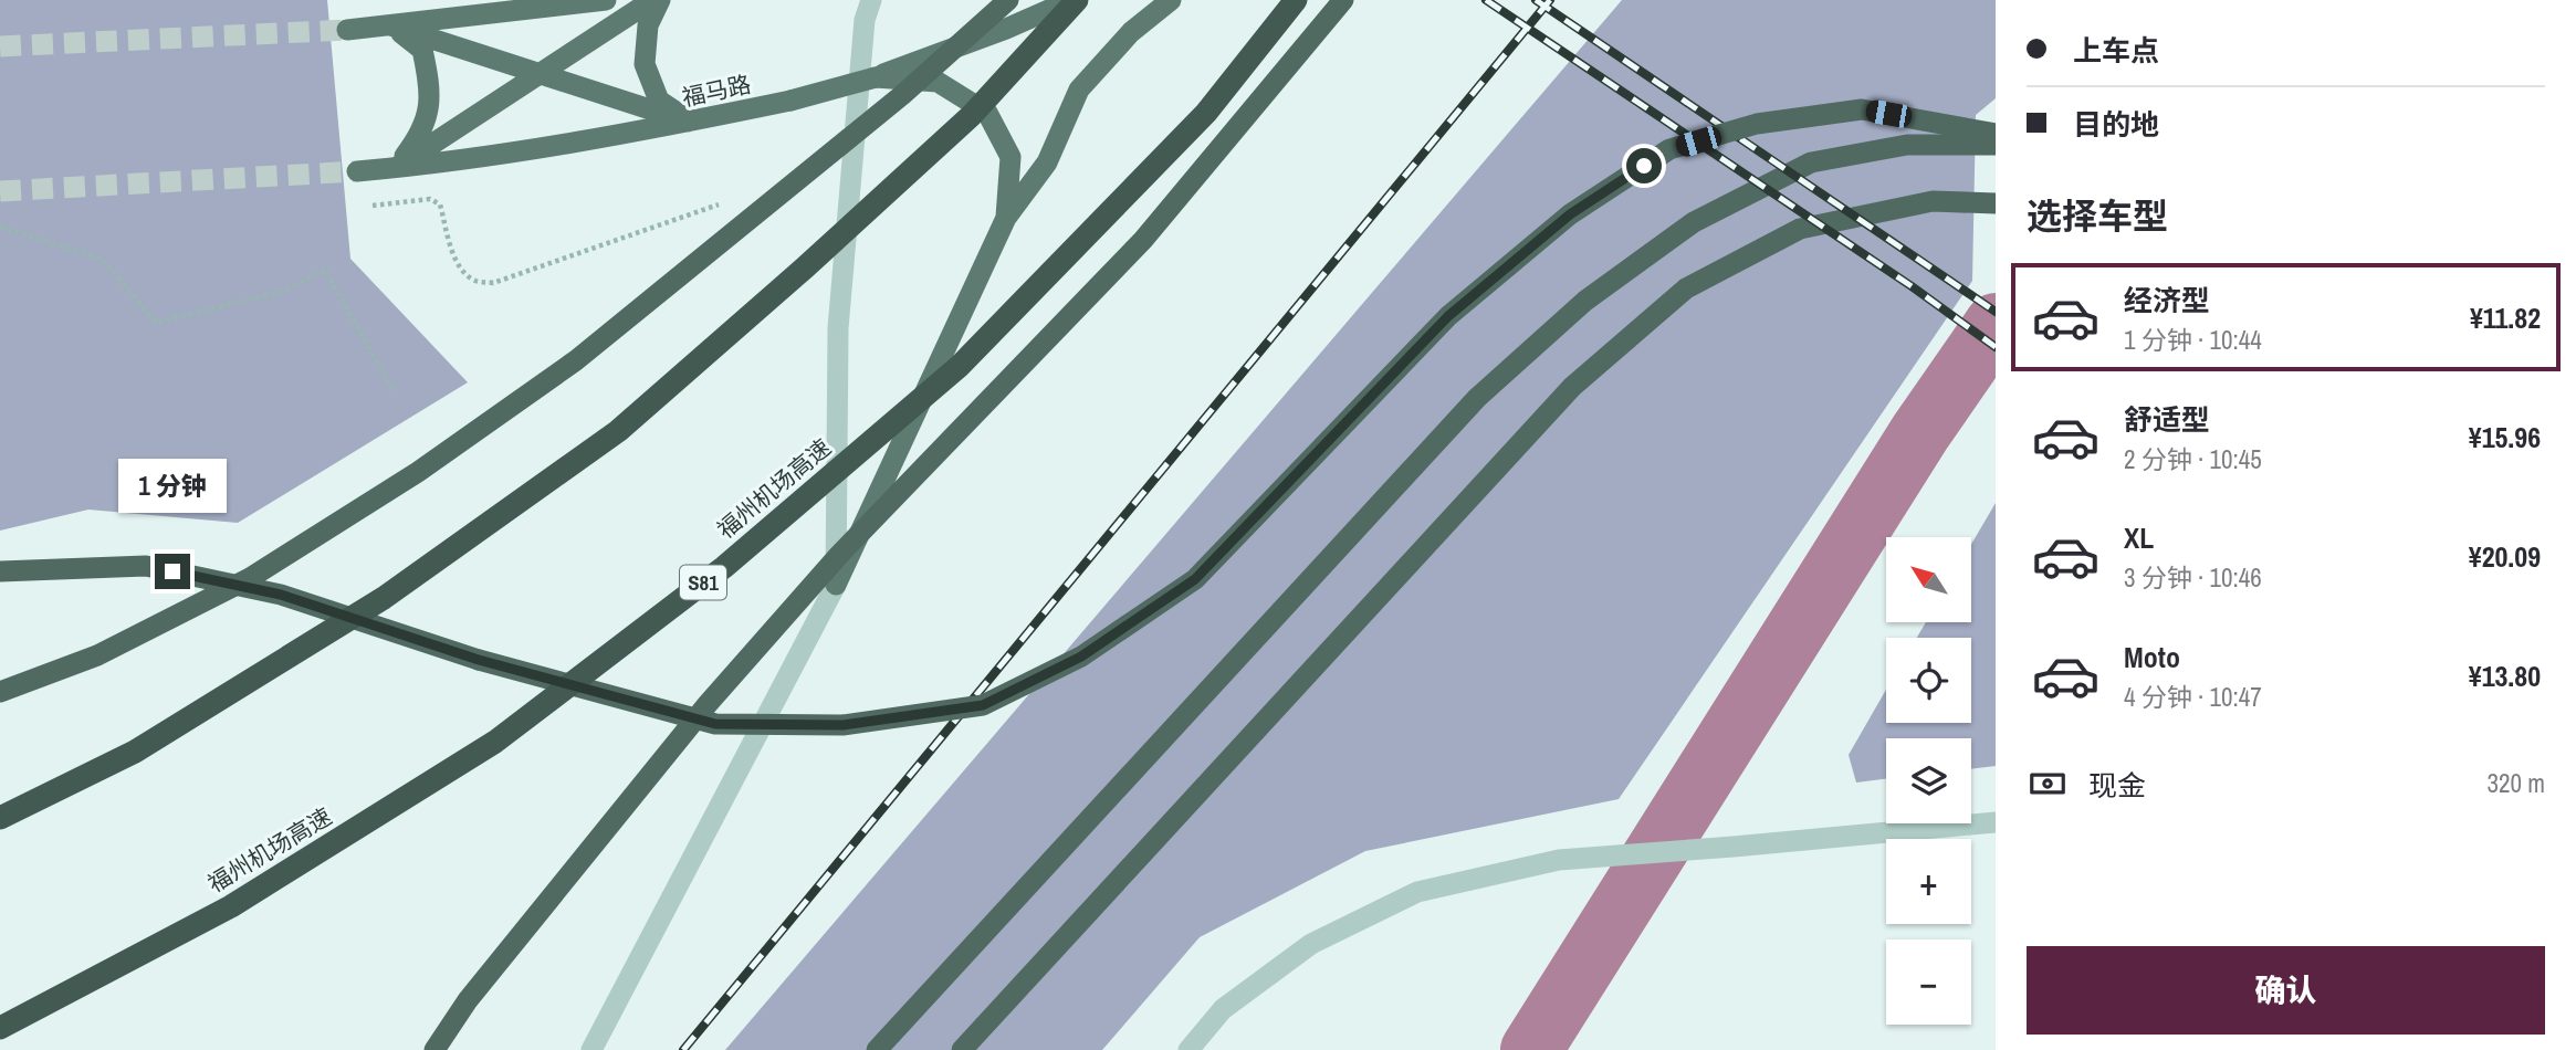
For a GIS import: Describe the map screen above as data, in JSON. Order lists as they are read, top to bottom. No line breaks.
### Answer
{"streets":{"highway":["福州机场高速","S81"],"main road":["福马路"]},"north":"top left","page":{"banner":["上车点","目的地"],"heading":"选择车型","list":[{"name":"经济型","note":"1 分钟 · 10:44","value":"¥11.82"},{"name":"舒适型","note":"2 分钟 · 10:45","value":"¥15.96"},{"name":"XL","note":"3 分钟 · 10:46","value":"¥20.09"},{"name":"Moto","note":"4 分钟 · 10:47","value":"¥13.80"}],"bubble":"1 分钟","map_buttons":["+","−"],"pay":["现金","320 m"],"buttons":"确认"}}
